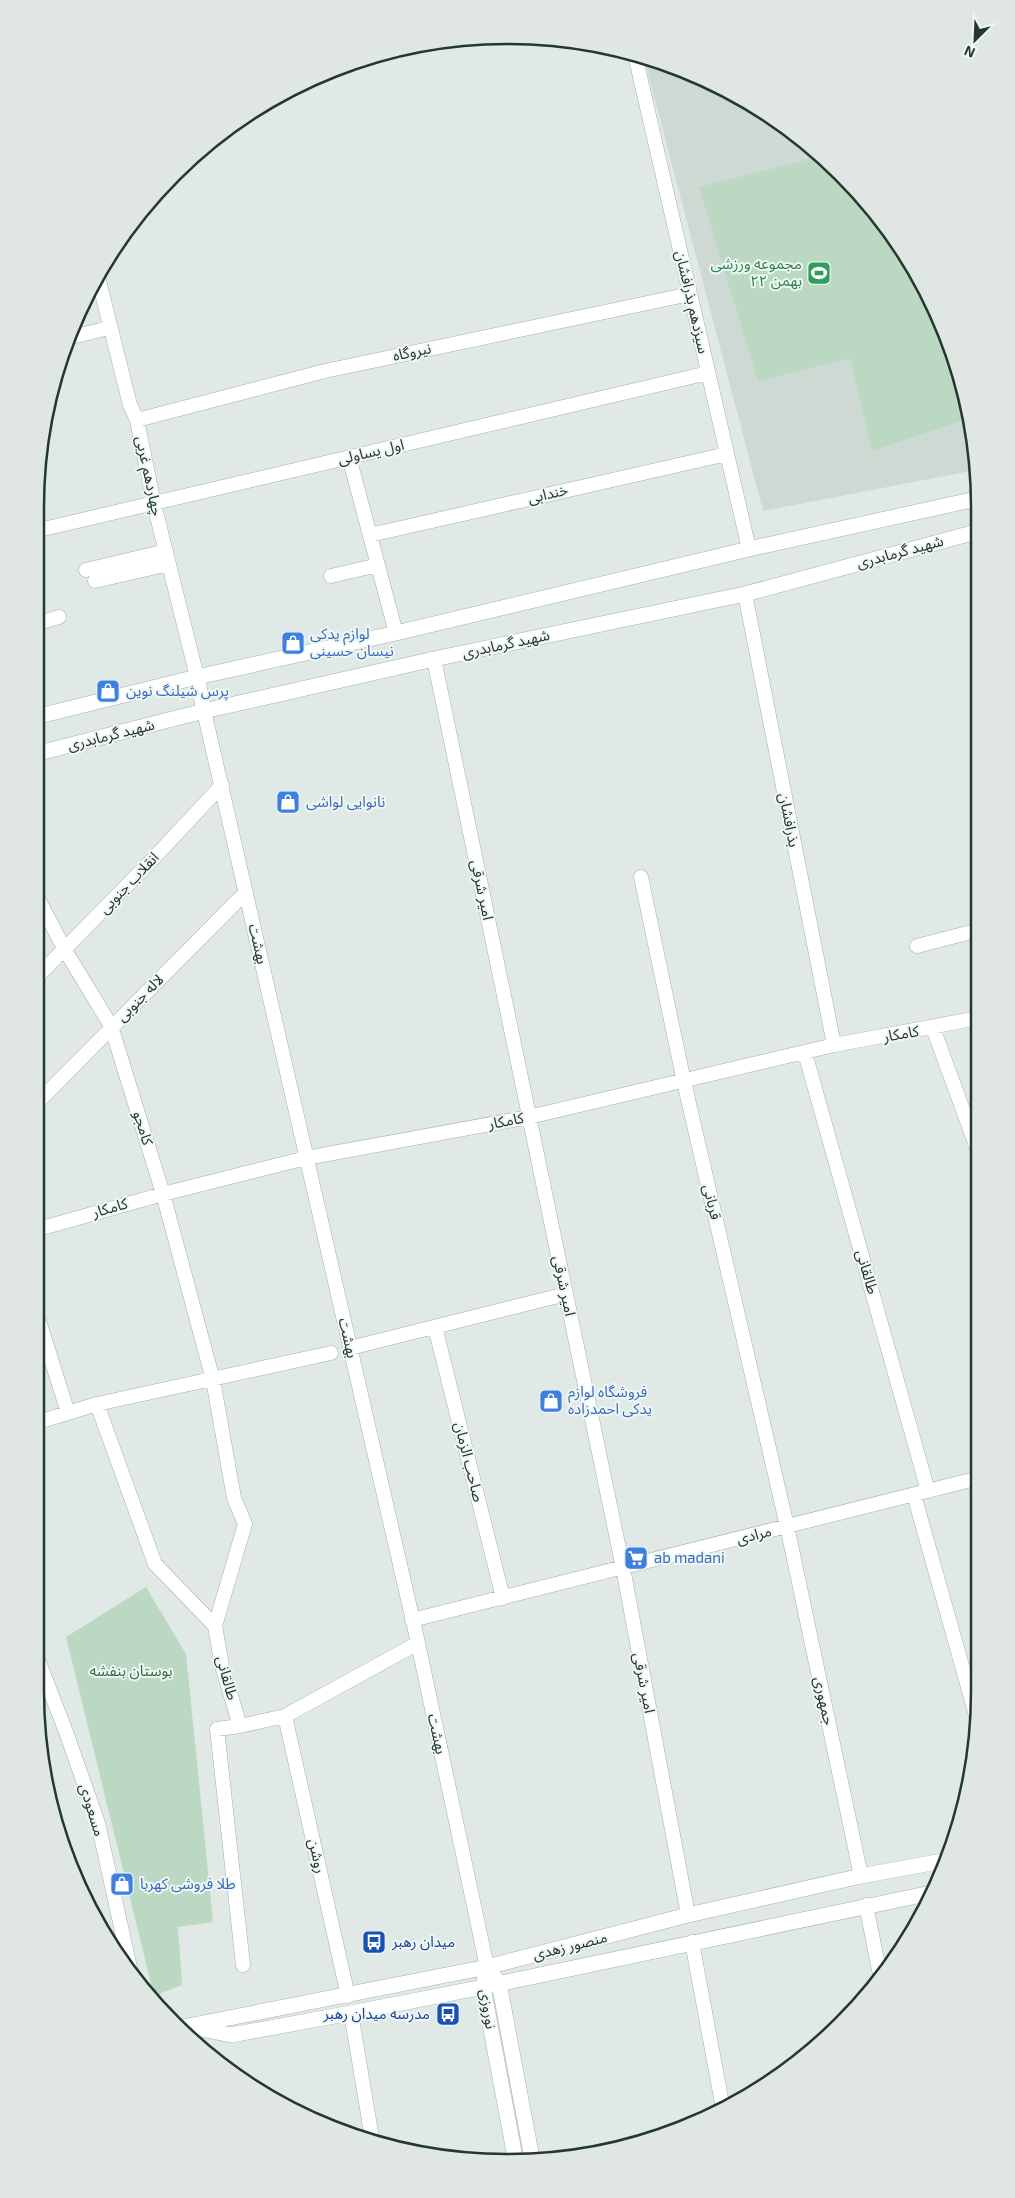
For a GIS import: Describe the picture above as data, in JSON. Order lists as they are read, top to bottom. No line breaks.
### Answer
{"streets":{"main road":["شهید گرمابدری","منصور زهدی","نوروزی"],"street":["سیزدهم بذرافشان","نیروگاه","اول یساولی","چهاردهم غربی","خندابی","بذرافشان","انقلاب جنوبی","امیر شرقی","بهشت","لاله جنوبی","کامکار","کامجو","قربانی","طالقانی","صاحب الزمان","مرادی","جمهوری","مسعودی","روشن"]},"crossings":[["سیزدهم بذرافشان","نیروگاه"],["سیزدهم بذرافشان","اول یساولی"],["سیزدهم بذرافشان","خندابی"],["نیروگاه","چهاردهم غربی"],["اول یساولی","چهاردهم غربی"],["شهید گرمابدری","بذرافشان"],["شهید گرمابدری","امیر شرقی"],["شهید گرمابدری","بهشت"],["بذرافشان","کامکار"],["انقلاب جنوبی","بهشت"],["انقلاب جنوبی","کامجو"],["امیر شرقی","کامکار"],["امیر شرقی","مرادی"],["امیر شرقی","منصور زهدی"],["بهشت","لاله جنوبی"],["بهشت","کامکار"],["بهشت","مرادی"],["بهشت","منصور زهدی"],["بهشت","نوروزی"],["لاله جنوبی","کامجو"],["کامکار","کامجو"],["کامکار","قربانی"],["کامکار","طالقانی"],["قربانی","مرادی"],["قربانی","جمهوری"],["طالقانی","مرادی"],["صاحب الزمان","مرادی"],["مرادی","جمهوری"],["جمهوری","منصور زهدی"],["روشن","منصور زهدی"],["منصور زهدی","نوروزی"]],"parks":["بوستان بنفشه"],"places":{"sports":["مجموعه ورزشی ۲۲ بهمن"],"shop":["لوازم یدکی نیسان حسینی","پرس شیلنگ نوین","نانوایی لواشی","فروشگاه لوازم یدکی احمدزاده","طلا فروشی کهربا"],"supermarket":["ab madani"],"bus stop":["میدان رهبر","مدرسه میدان رهبر"]},"north":"bottom left"}
